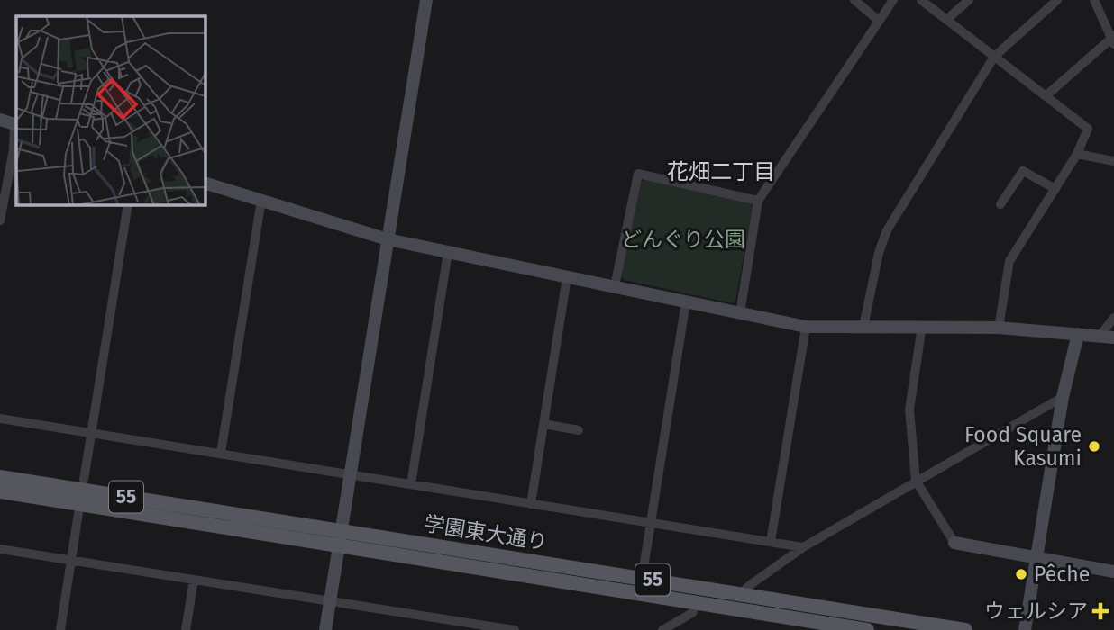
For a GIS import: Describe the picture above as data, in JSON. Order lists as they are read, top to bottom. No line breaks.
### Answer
{"streets":{"main road":["55","学園東大通り"]},"districts":["花畑二丁目"],"parks":["どんぐり公園"],"places":{"other":["Food Square Kasumi","Pêche"],"health":["ウェルシア"]}}
